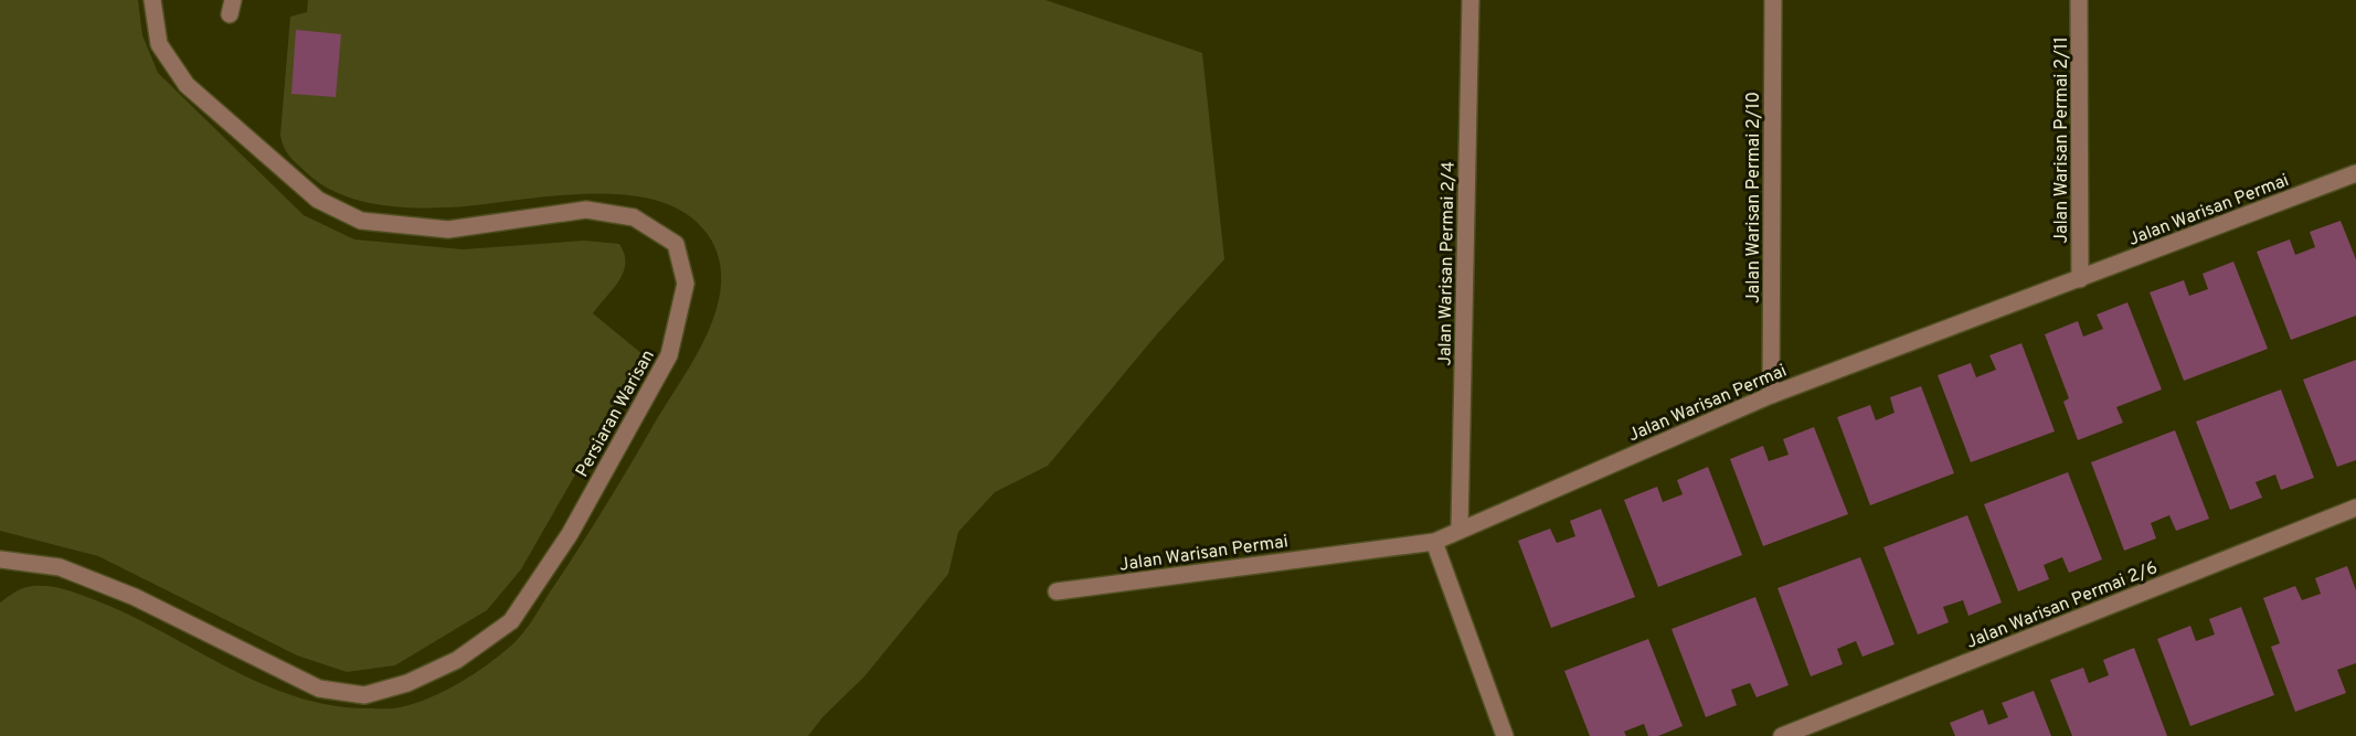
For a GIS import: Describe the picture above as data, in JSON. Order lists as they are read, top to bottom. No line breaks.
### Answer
{"streets":{"street":["Jalan Warisan Permai 2/11","Jalan Warisan Permai 2/10","Jalan Warisan Permai","Jalan Warisan Permai 2/4","Persiaran Warisan","Jalan Warisan Permai 2/6"]},"crossings":[["Jalan Warisan Permai 2/11","Jalan Warisan Permai"],["Jalan Warisan Permai 2/10","Jalan Warisan Permai"],["Jalan Warisan Permai","Jalan Warisan Permai 2/4"]]}
